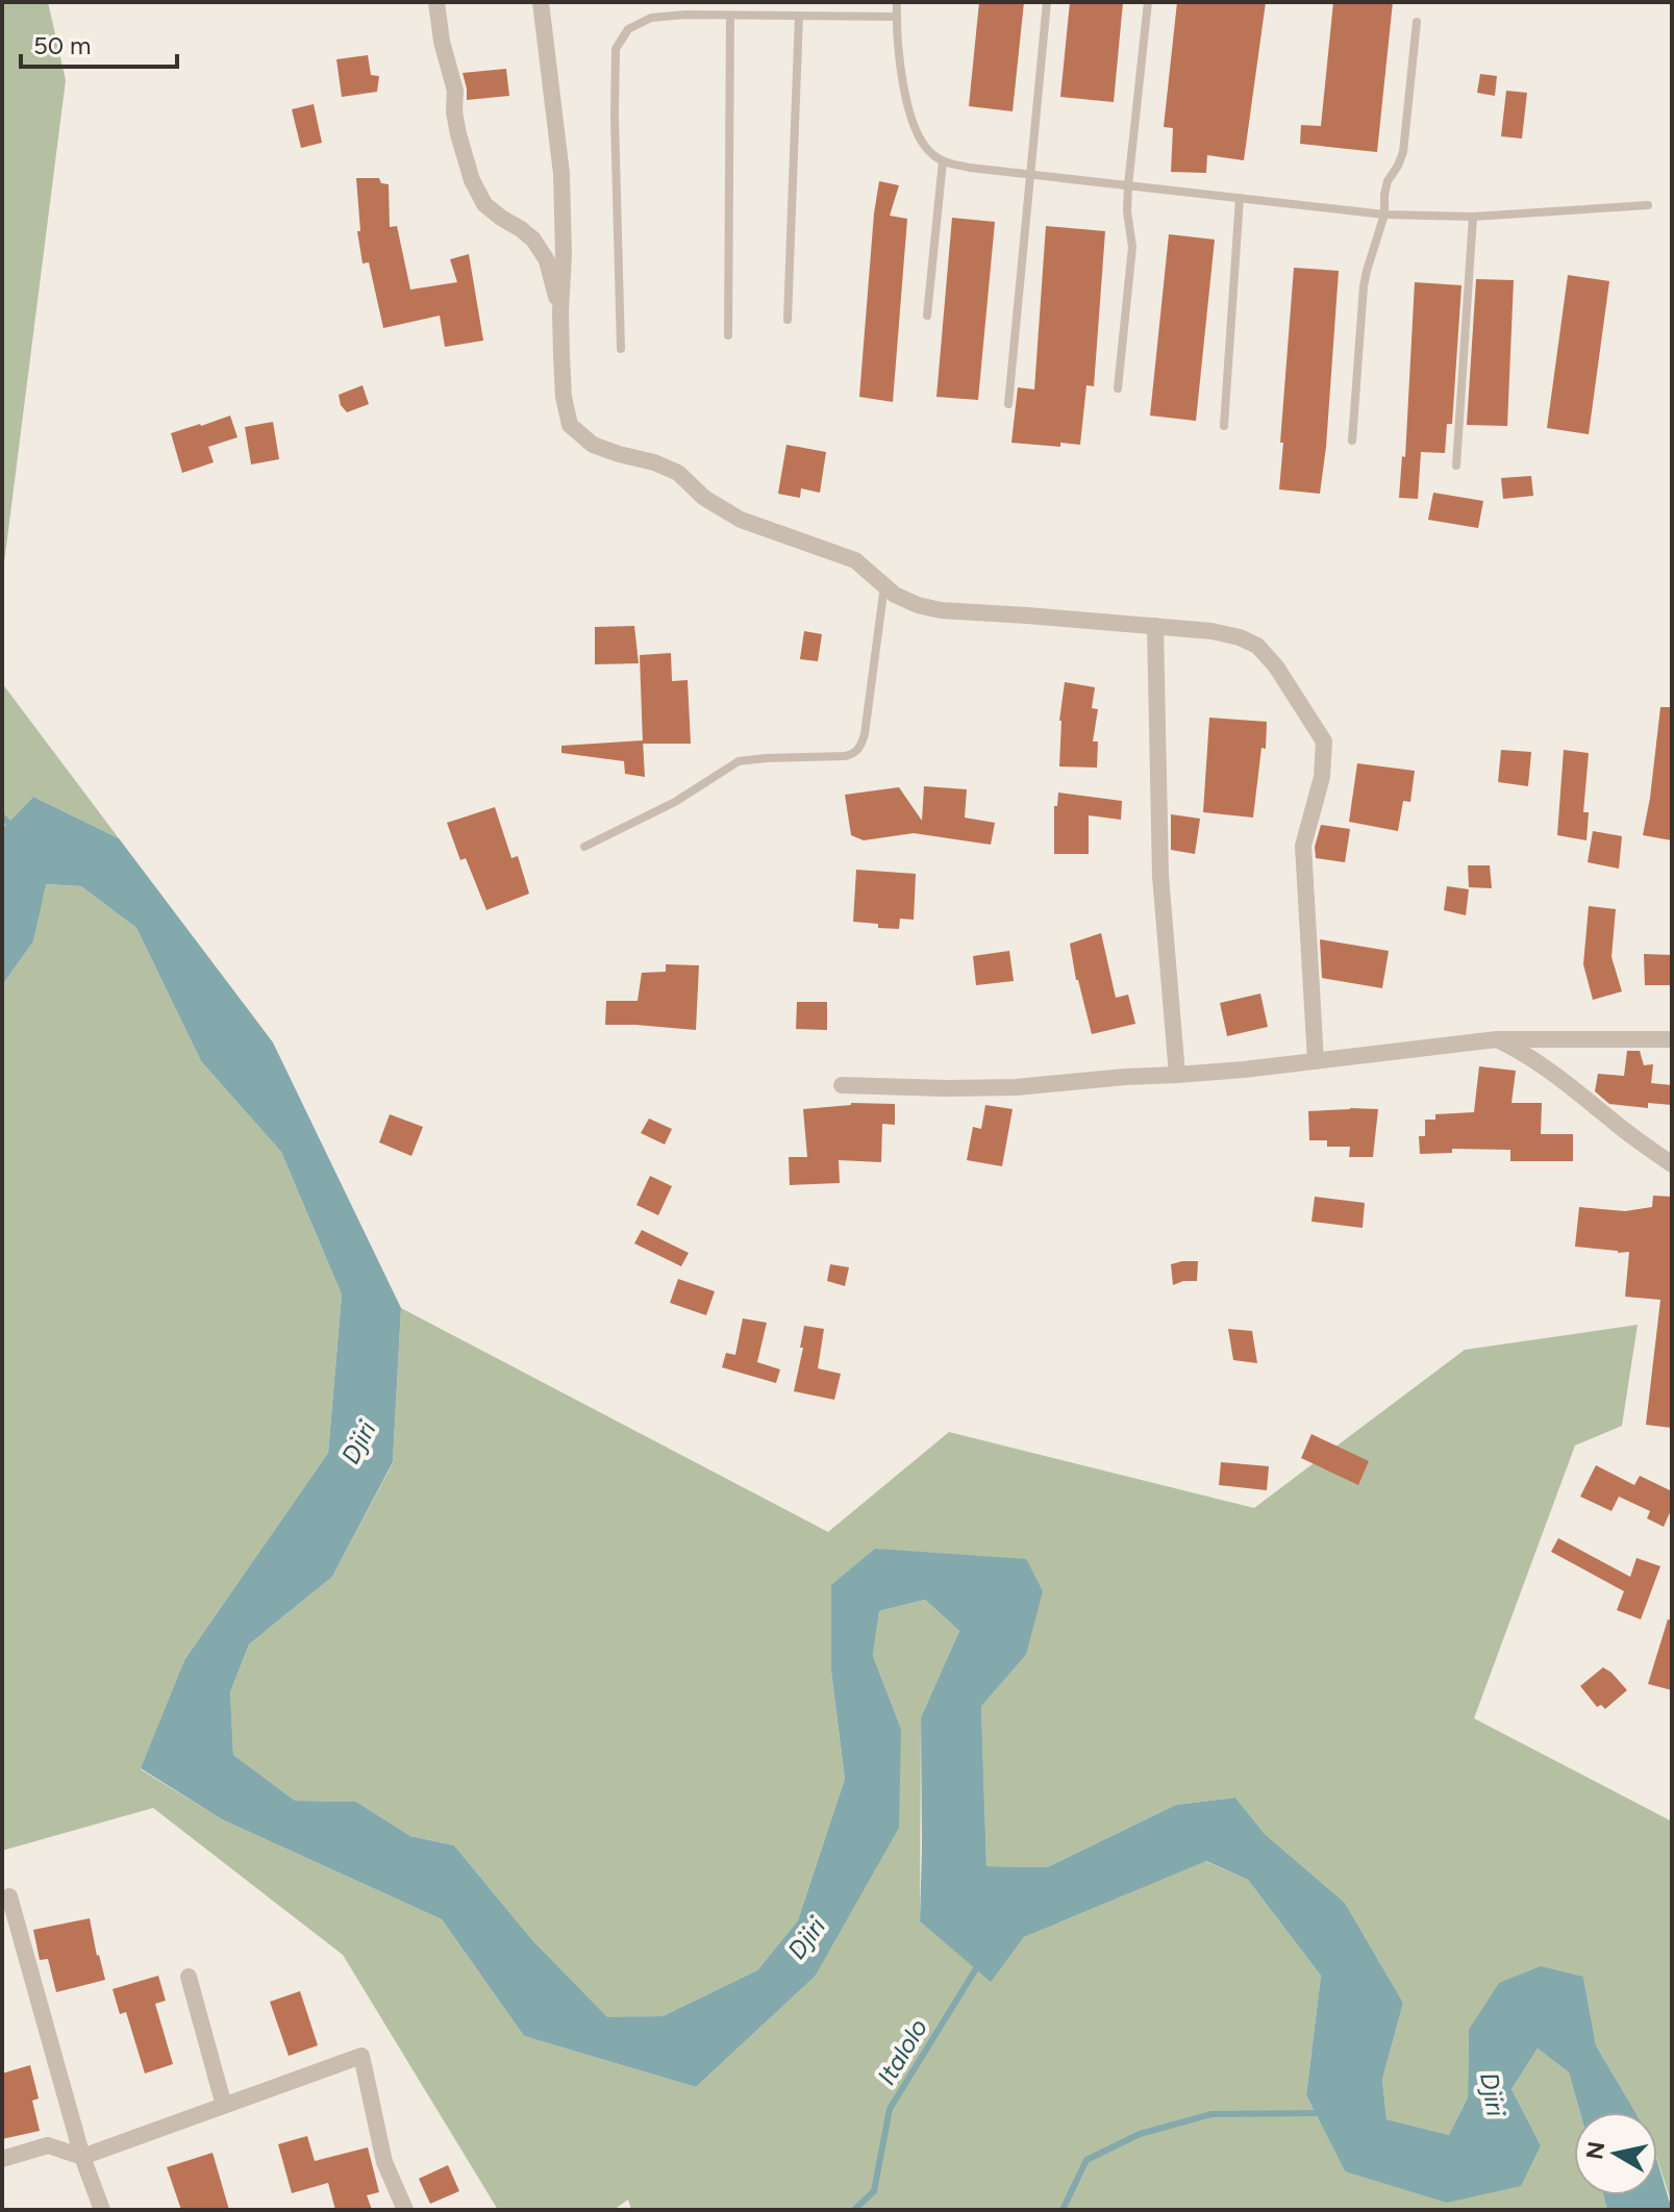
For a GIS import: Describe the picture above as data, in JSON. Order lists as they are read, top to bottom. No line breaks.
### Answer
{"water":["Djiri","Italolo"],"scale_bar":"50 m","north":"left"}
